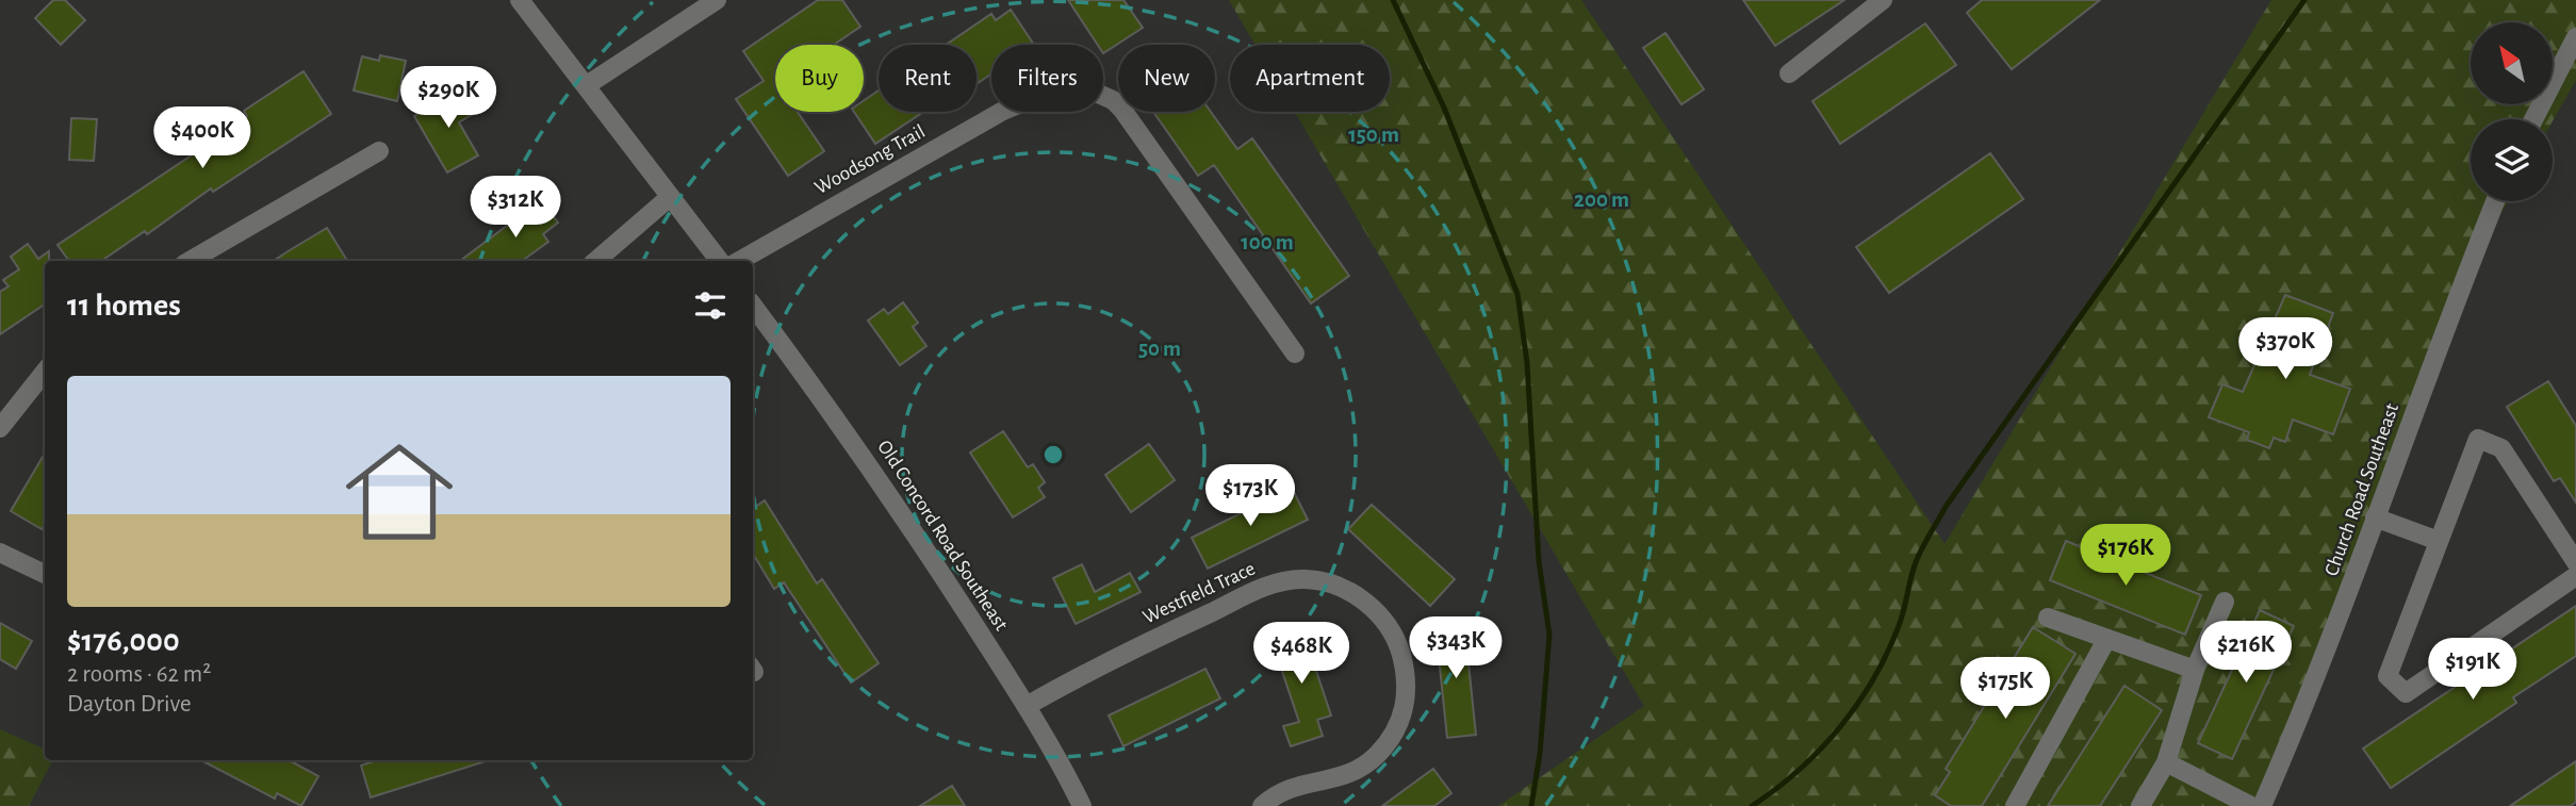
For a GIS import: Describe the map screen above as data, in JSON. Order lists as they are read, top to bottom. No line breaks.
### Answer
{"streets":{"street":["Woodsong Trail","Church Road Southeast","Old Concord Road Southeast","Westfield Trace"]},"crossings":[["Old Concord Road Southeast","Westfield Trace"]],"north":"top left","page":{"chip":["Buy","Rent","Filters","New","Apartment"],"price":["$290K","$400K","$312K","$370K","$173K","$176K","$343K","$216K","$468K","$191K","$175K"],"heading":"11 homes","list":[{"name":"$176,000","note":"2 rooms · 62 m² · Dayton Drive"}]},"rings":["150 m","200 m","100 m","50 m"]}
